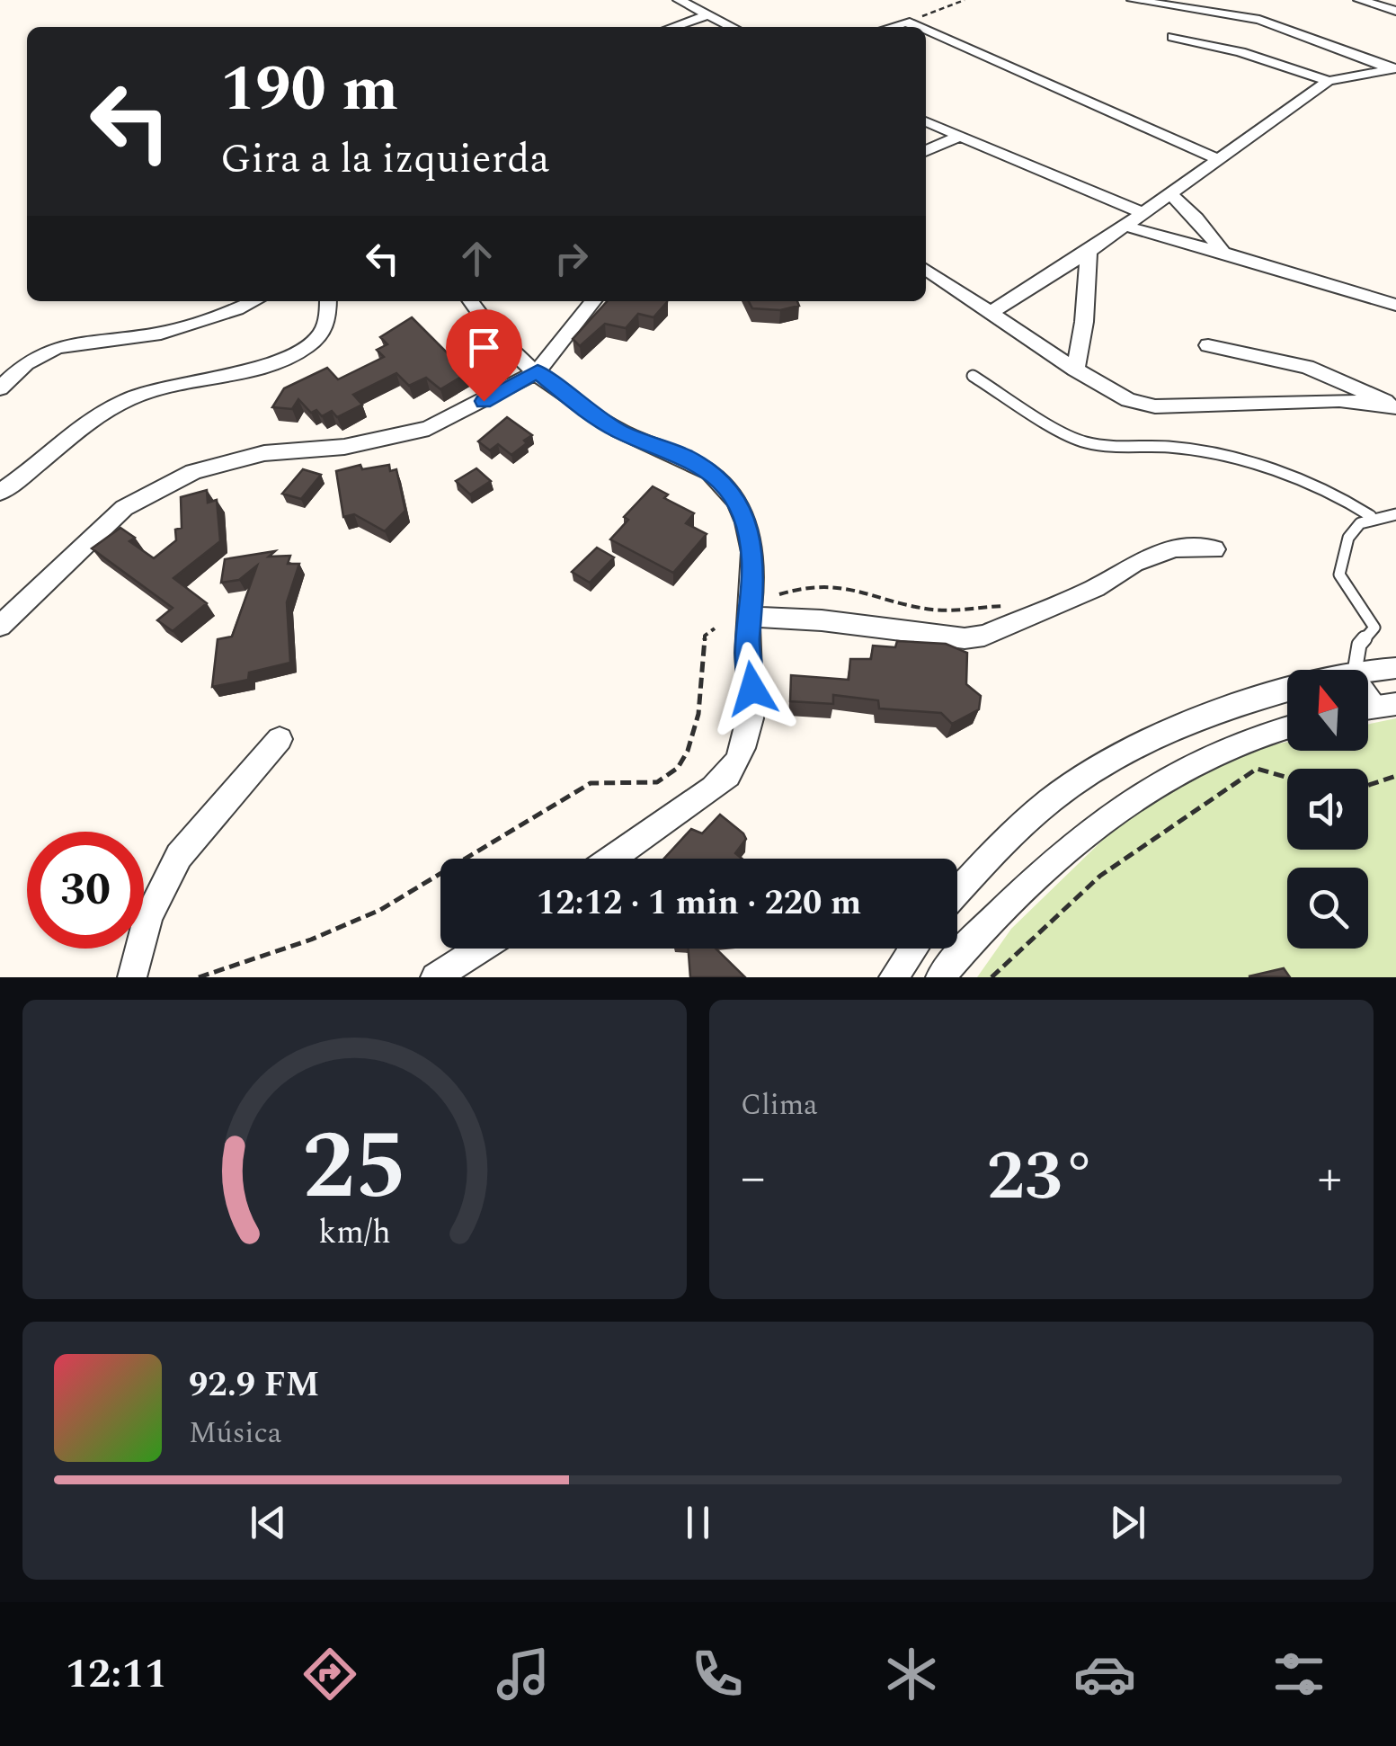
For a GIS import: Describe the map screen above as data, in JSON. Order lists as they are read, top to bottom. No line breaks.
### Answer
{"north":"top","page":{"turn":["190 m","Gira a la izquierda"],"limit":"30","trip":"12:12 · 1 min · 220 m","tile":"Clima","heat":["−","23°","+"],"song":["92.9 FM","Música"],"tabs":"12:11","gauge":["25","km/h"]}}
